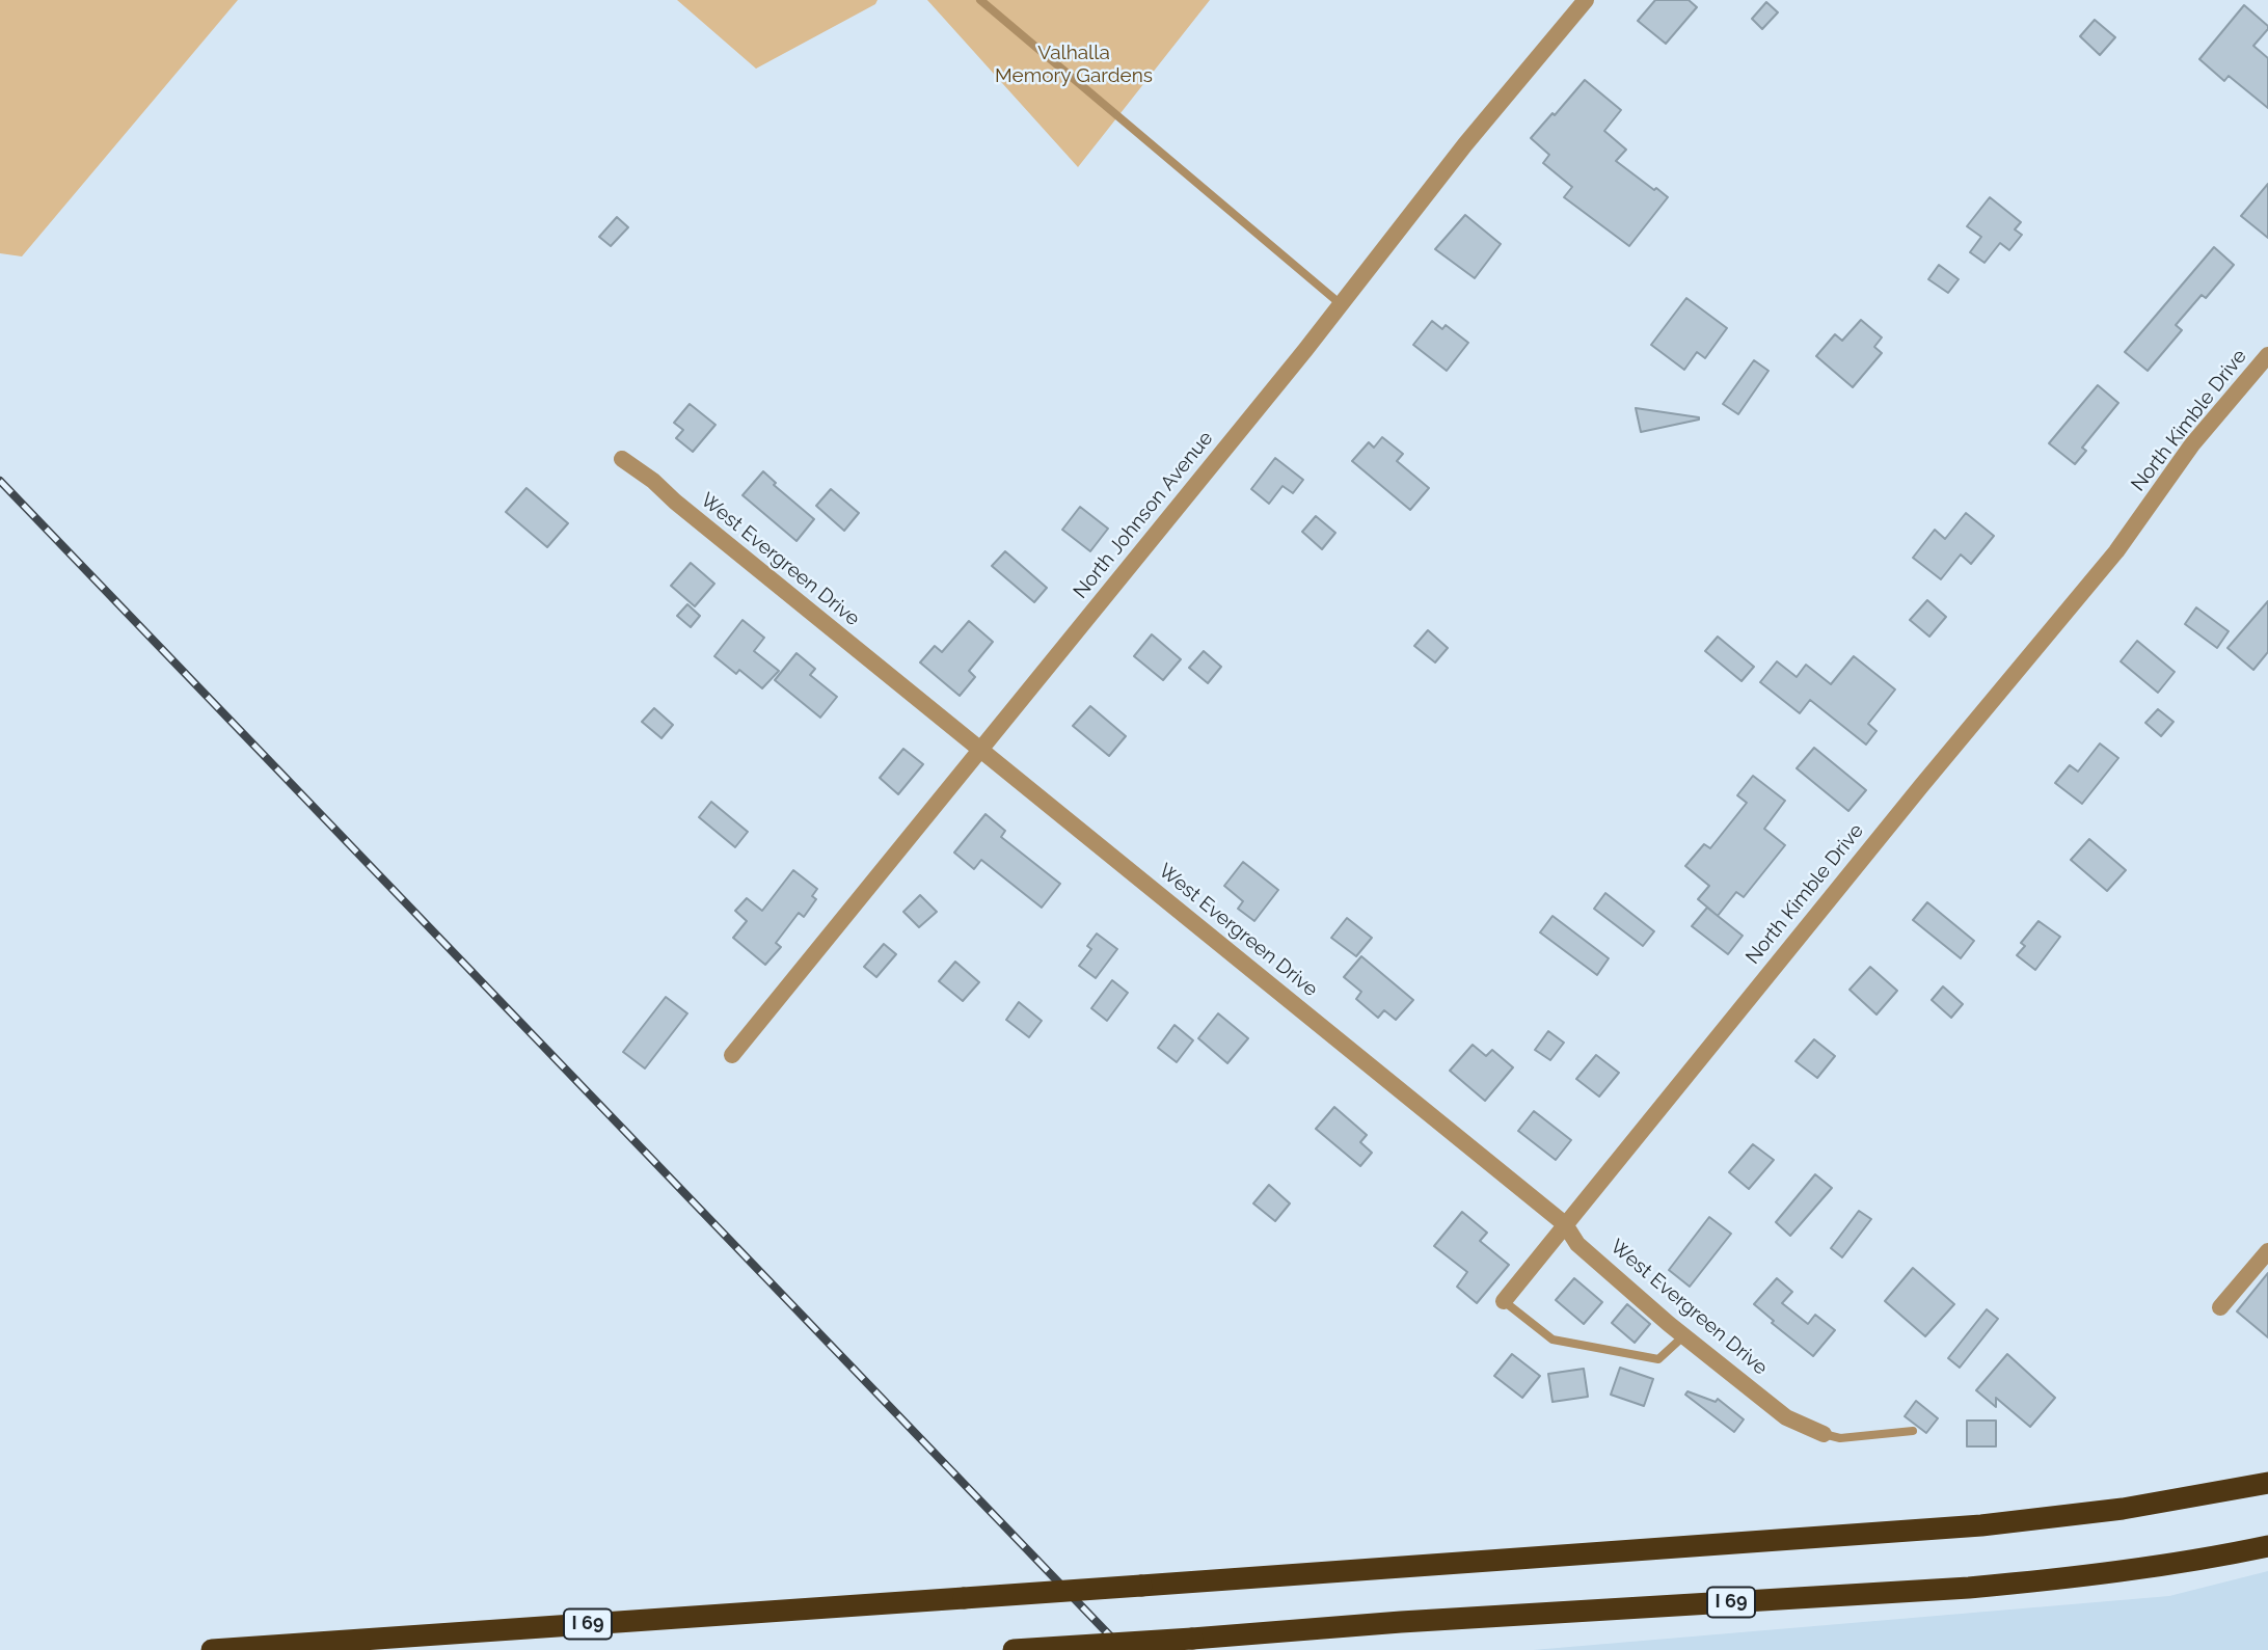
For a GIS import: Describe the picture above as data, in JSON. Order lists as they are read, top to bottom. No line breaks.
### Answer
{"streets":{"highway":["I 69"],"street":["North Kimble Drive","North Johnson Avenue","West Evergreen Drive"]},"crossings":[["North Kimble Drive","West Evergreen Drive"],["North Johnson Avenue","West Evergreen Drive"]],"parks":["Valhalla Memory Gardens"]}
